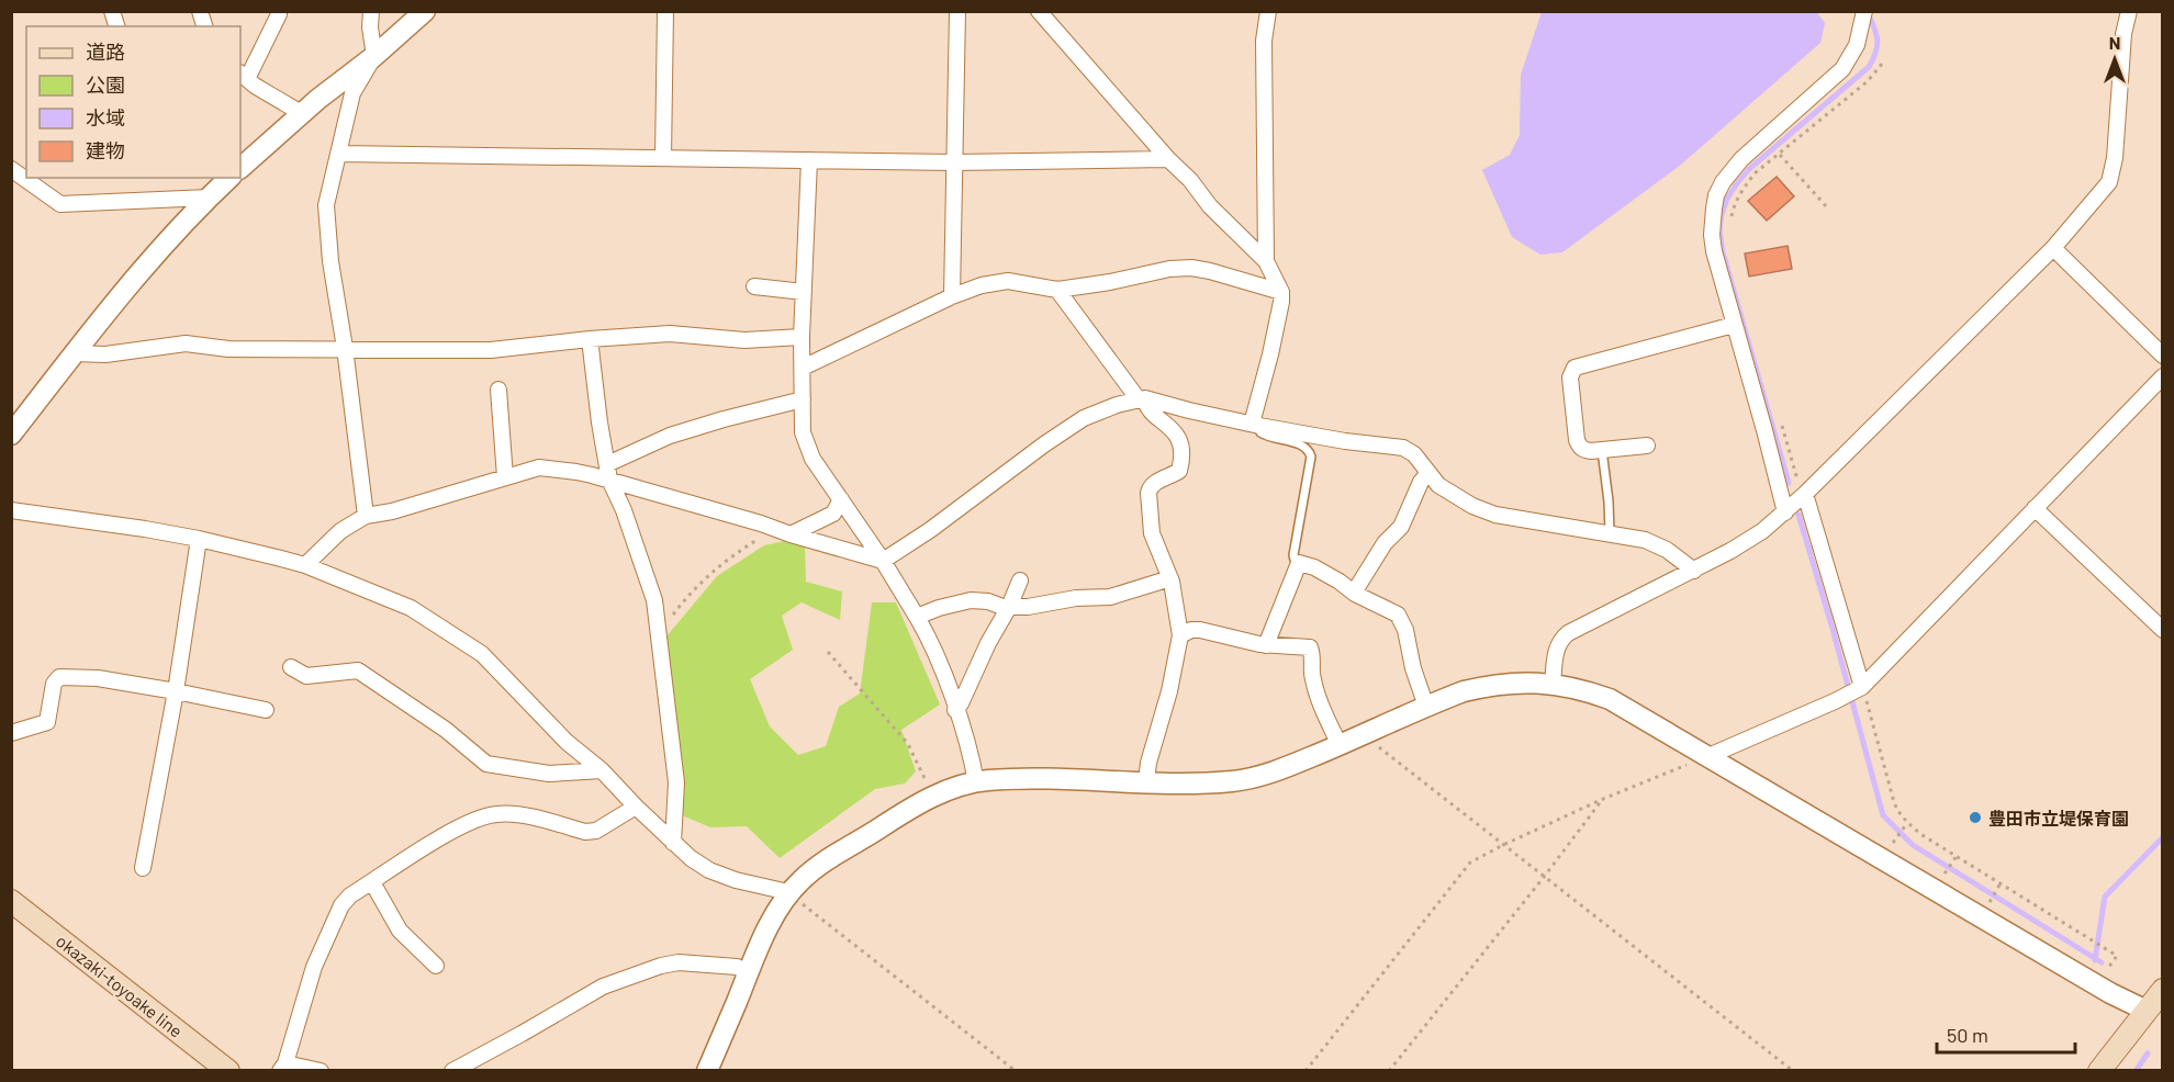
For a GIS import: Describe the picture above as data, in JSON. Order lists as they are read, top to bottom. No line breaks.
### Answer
{"streets":{"main road":["okazaki-toyoake line"]},"places":["豊田市立堤保育園"],"legend":["道路","公園","水域","建物"],"scale_bar":"50 m","north":"top"}
